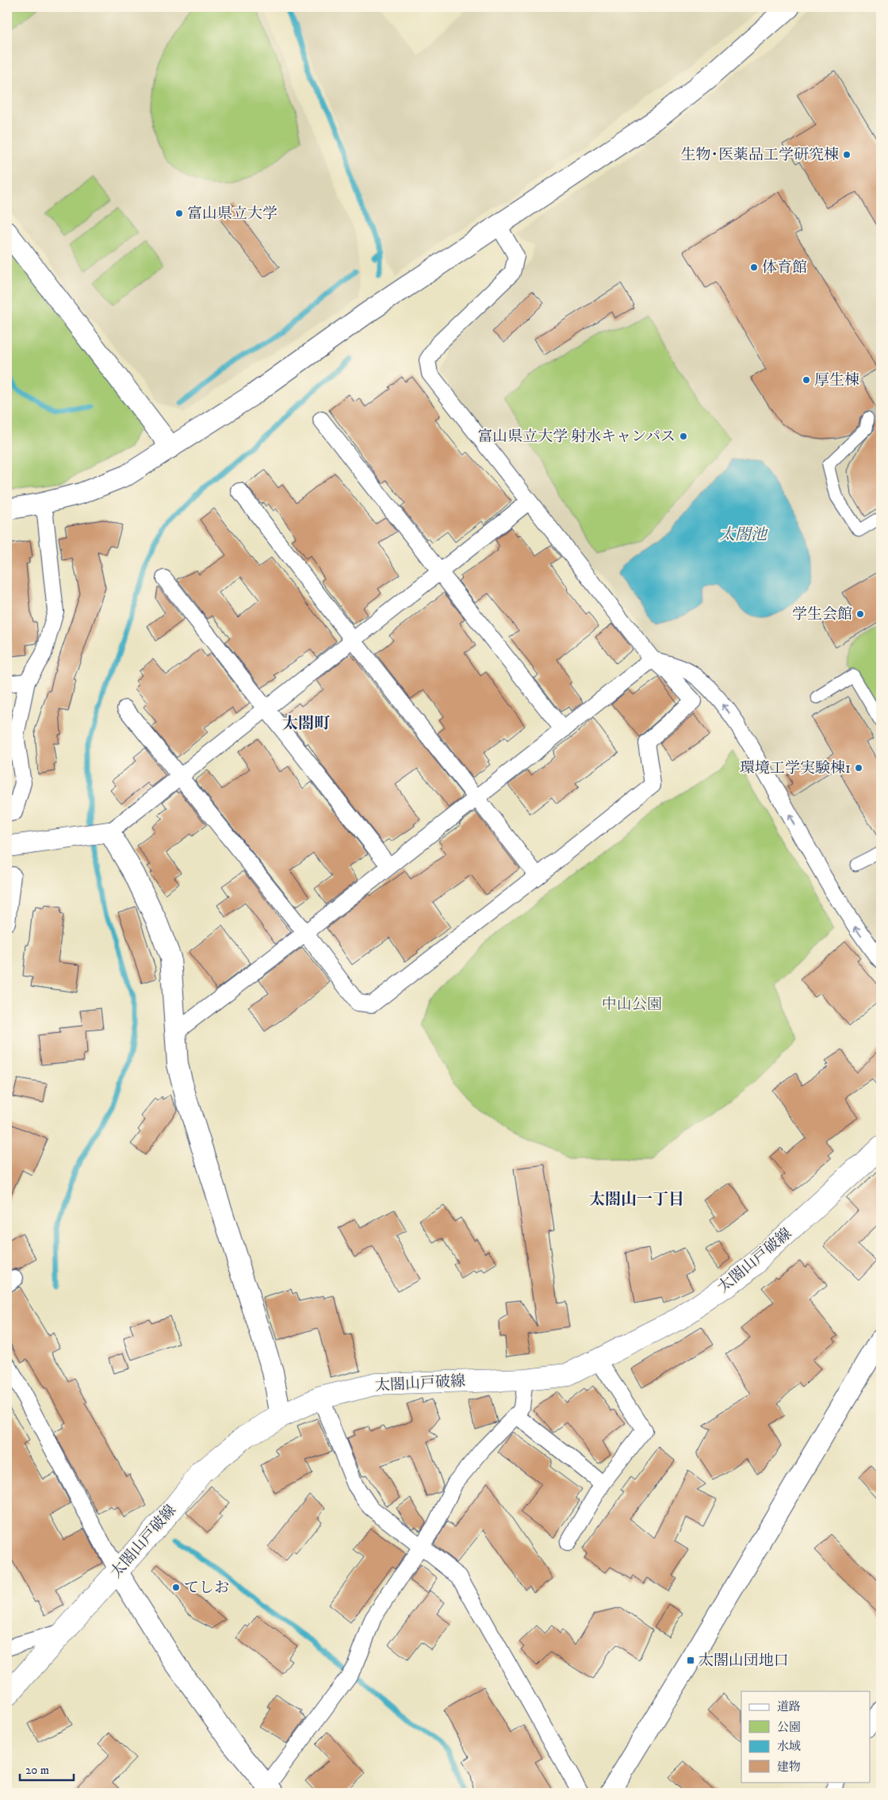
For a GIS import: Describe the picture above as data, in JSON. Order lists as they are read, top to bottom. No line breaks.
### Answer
{"streets":{"main road":["太閤山戸破線"]},"districts":["太閤町","太閤山一丁目"],"water":["太閤池"],"parks":["中山公園"],"places":{"other":["生物･医薬品工学研究棟","富山県立大学","体育館","厚生棟","富山県立大学 射水キャンパス","学生会館","環境工学実験棟1","てしお"],"transit":["太閤山団地口"]},"legend":["道路","公園","水域","建物"],"scale_bar":"20 m"}
